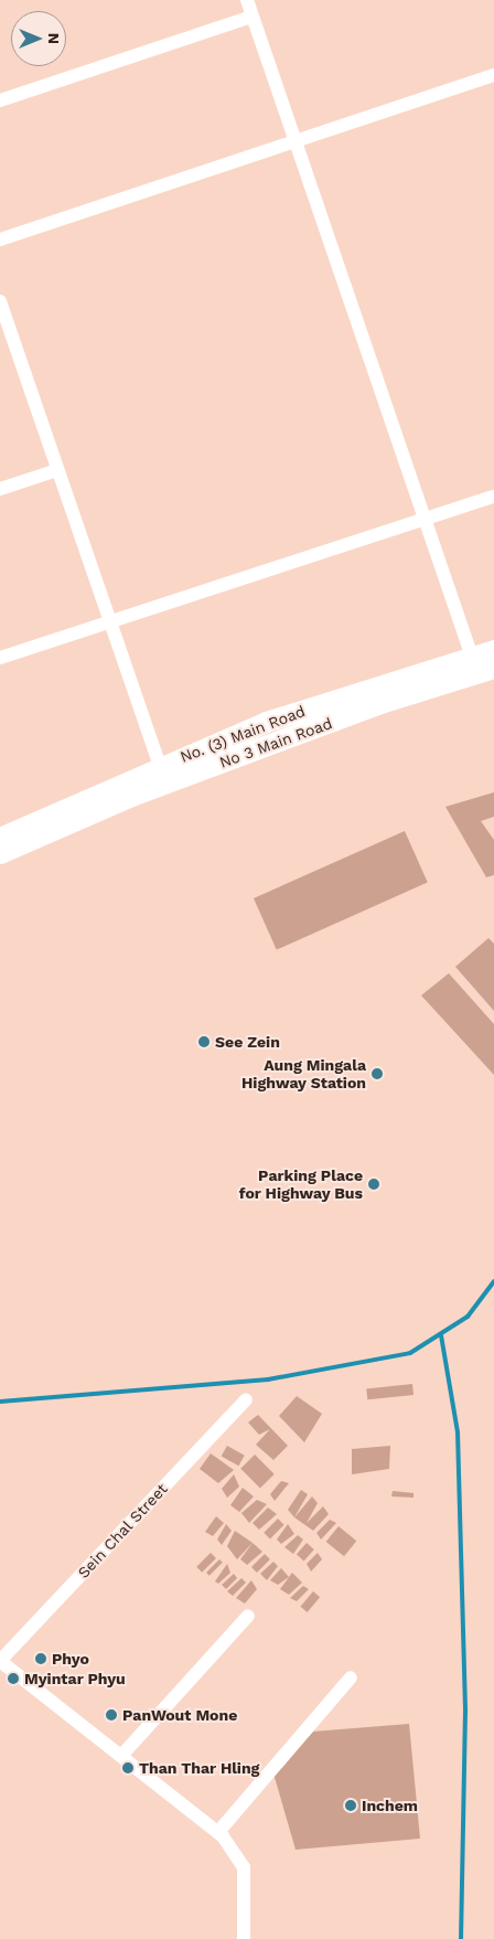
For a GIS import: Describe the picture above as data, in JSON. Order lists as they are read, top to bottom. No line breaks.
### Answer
{"streets":{"main road":["No. (3) Main Road","No 3 Main Road"],"street":["Sein Chal Street"]},"places":["See Zein","Aung Mingala Highway Station","Parking Place for Highway Bus","Phyo","Myintar Phyu","PanWout Mone","Than Thar Hling","Inchem"],"north":"right"}
